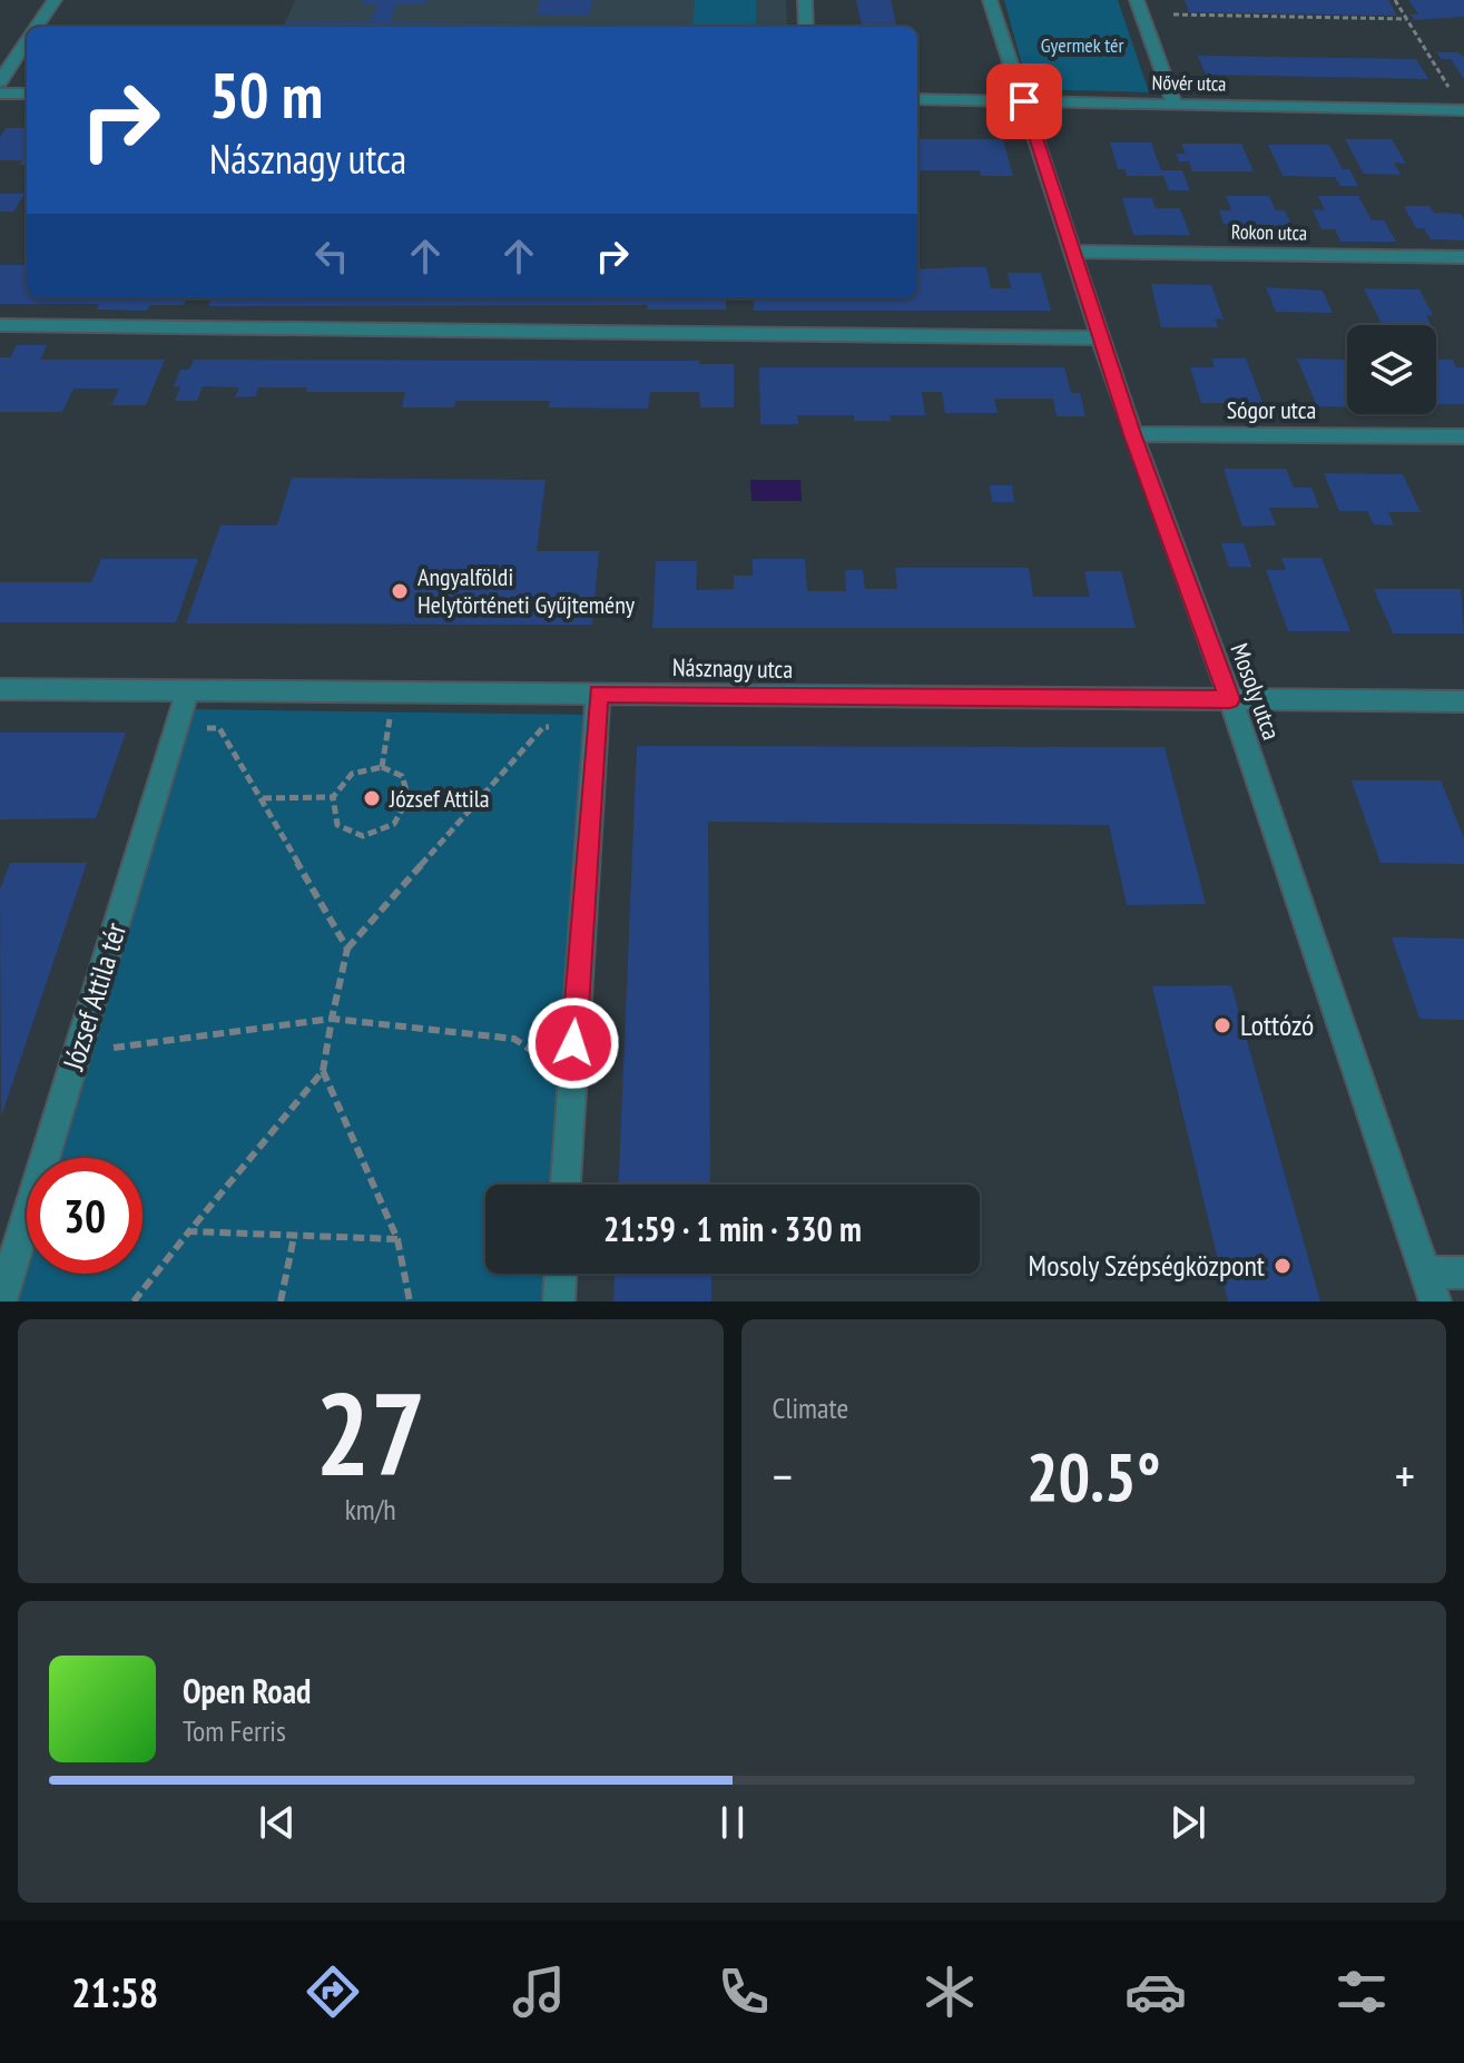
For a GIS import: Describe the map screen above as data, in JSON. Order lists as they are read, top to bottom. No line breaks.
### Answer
{"streets":{"street":["Nővér utca","Rokon utca","Sógor utca","Násznagy utca","Mosoly utca","József Attila tér"]},"crossings":[["Nővér utca","Mosoly utca"],["Rokon utca","Mosoly utca"],["Sógor utca","Mosoly utca"],["Násznagy utca","Mosoly utca"],["Násznagy utca","József Attila tér"]],"parks":["Gyermek tér"],"places":["Angyalföldi Helytörténeti Gyűjtemény","József Attila","Lottózó","Mosoly Szépségközpont"],"page":{"turn":["50 m","Násznagy utca"],"limit":"30","trip":"21:59 · 1 min · 330 m","tile":[["27","km/h"],"Climate"],"heat":["−","20.5°","+"],"song":["Open Road","Tom Ferris"],"tabs":"21:58"}}
